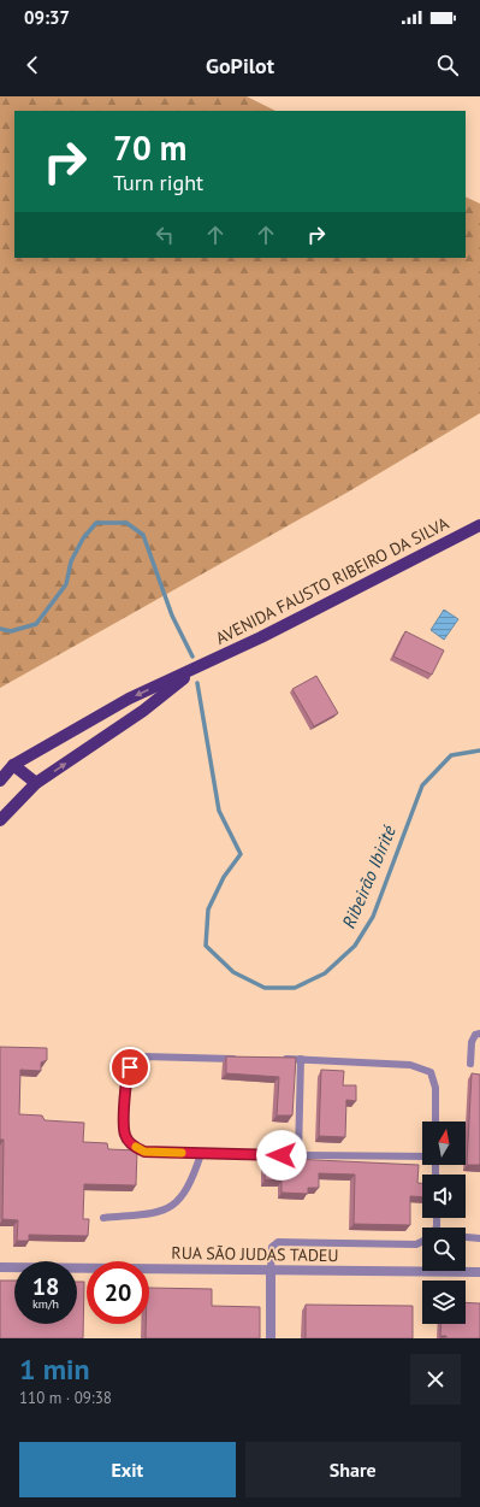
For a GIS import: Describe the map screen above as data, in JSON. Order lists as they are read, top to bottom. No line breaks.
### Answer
{"streets":{"main road":["AVENIDA FAUSTO RIBEIRO DA SILVA"],"street":["RUA SÃO JUDAS TADEU"]},"water":["Ribeirão Ibirité"],"north":"top","page":{"status":"09:37","header":"GoPilot","turn":["70 m","Turn right"],"speed":"18 km/h","limit":"20","heading":["1 min","110 m · 09:38"],"buttons":["Exit","Share"]}}
